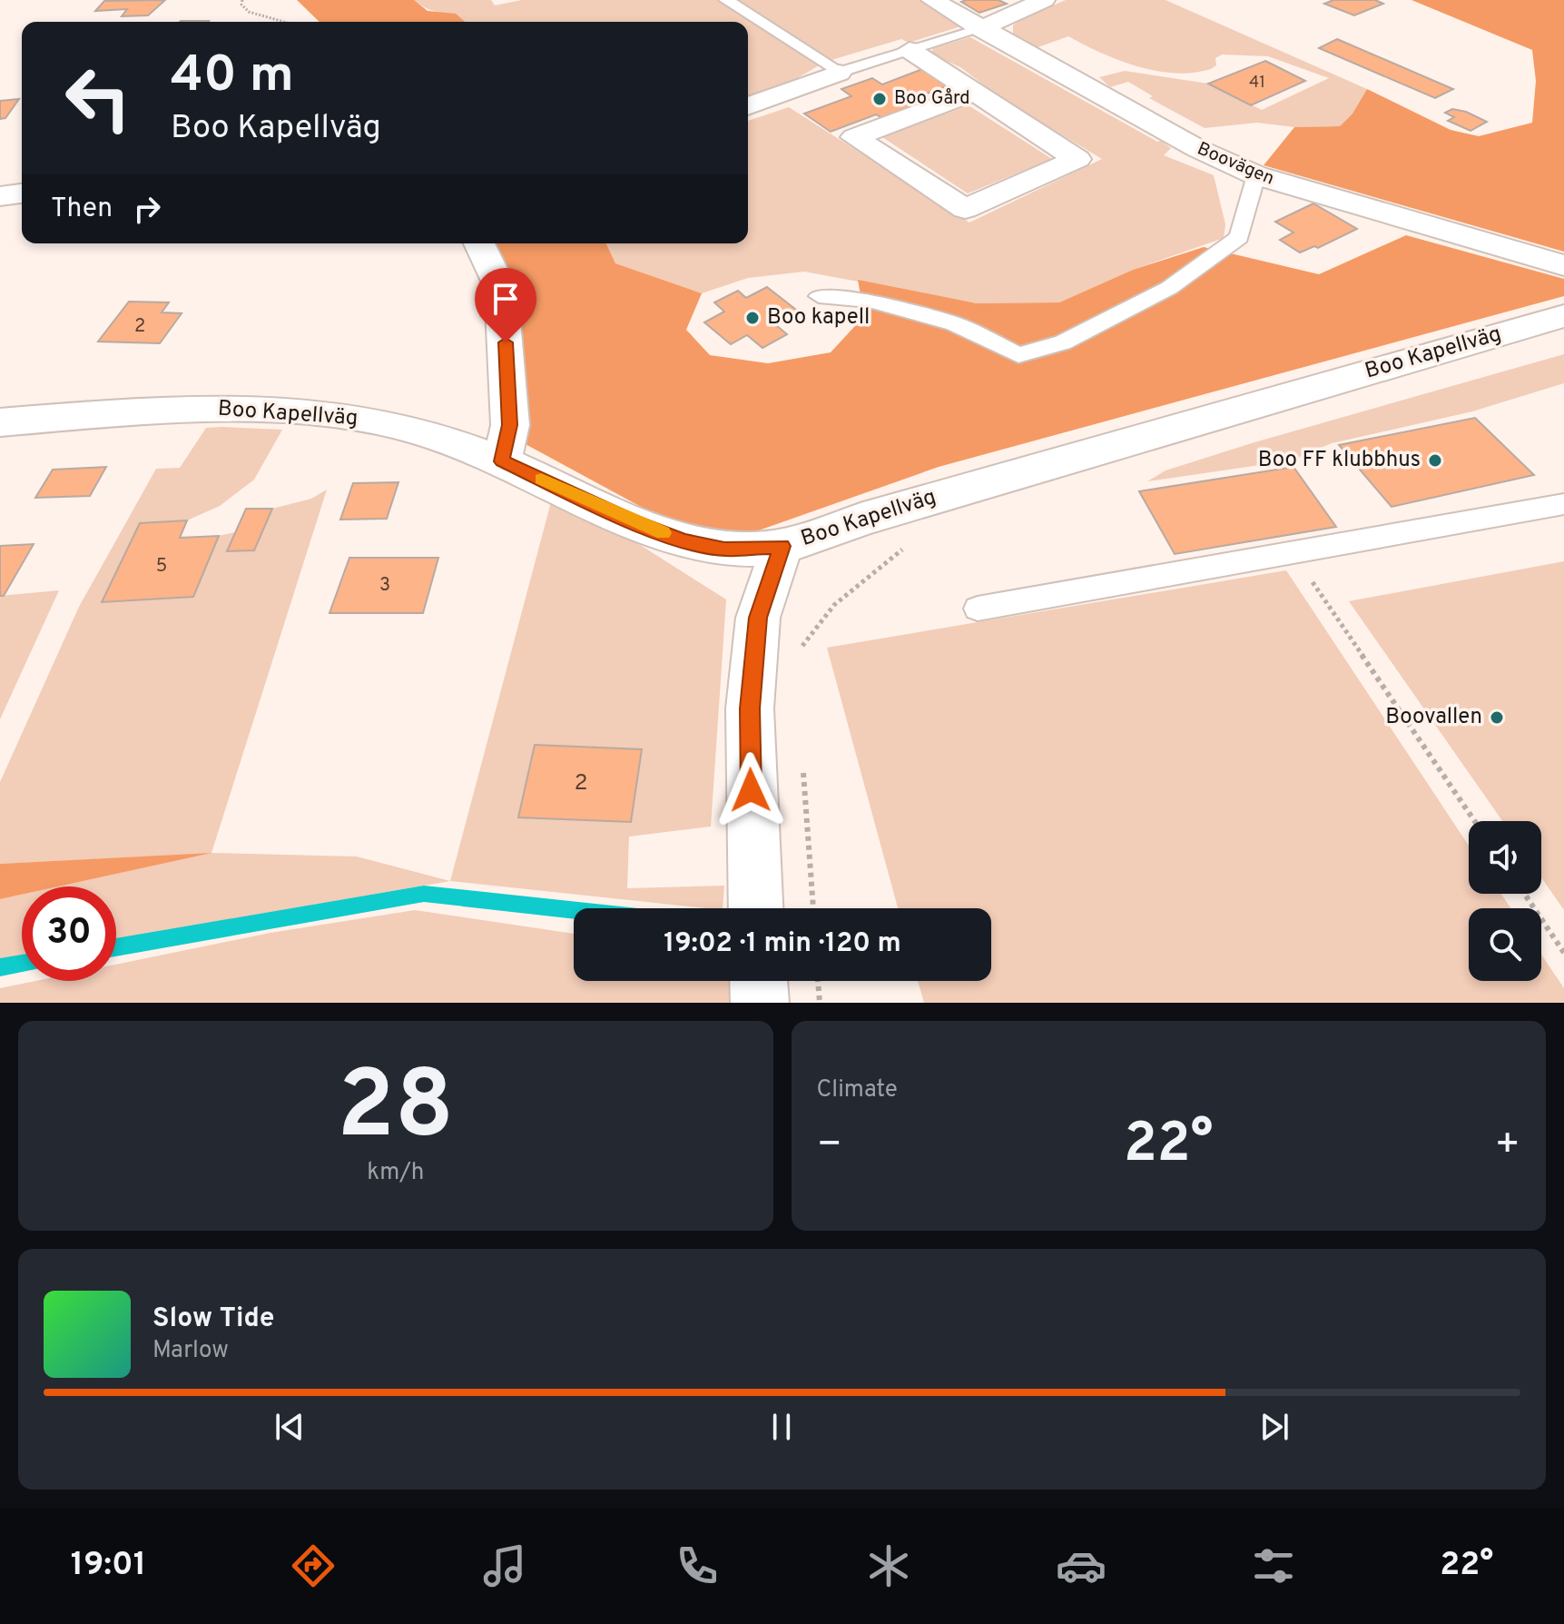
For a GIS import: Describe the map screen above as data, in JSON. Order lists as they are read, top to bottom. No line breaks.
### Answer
{"streets":{"street":["Boovägen","Boo Kapellväg"]},"places":["Boo Gård","Boo kapell","Boo FF klubbhus","Boovallen"],"house_numbers":["41","2","5","3","2"],"page":{"turn":["40 m","Boo Kapellväg"],"then":"Then","limit":"30","trip":"19:02 · 1 min · 120 m","tile":[["28","km/h"],"Climate"],"heat":["−","22°","+"],"song":["Slow Tide","Marlow"],"tabs":["19:01","22°"]}}
